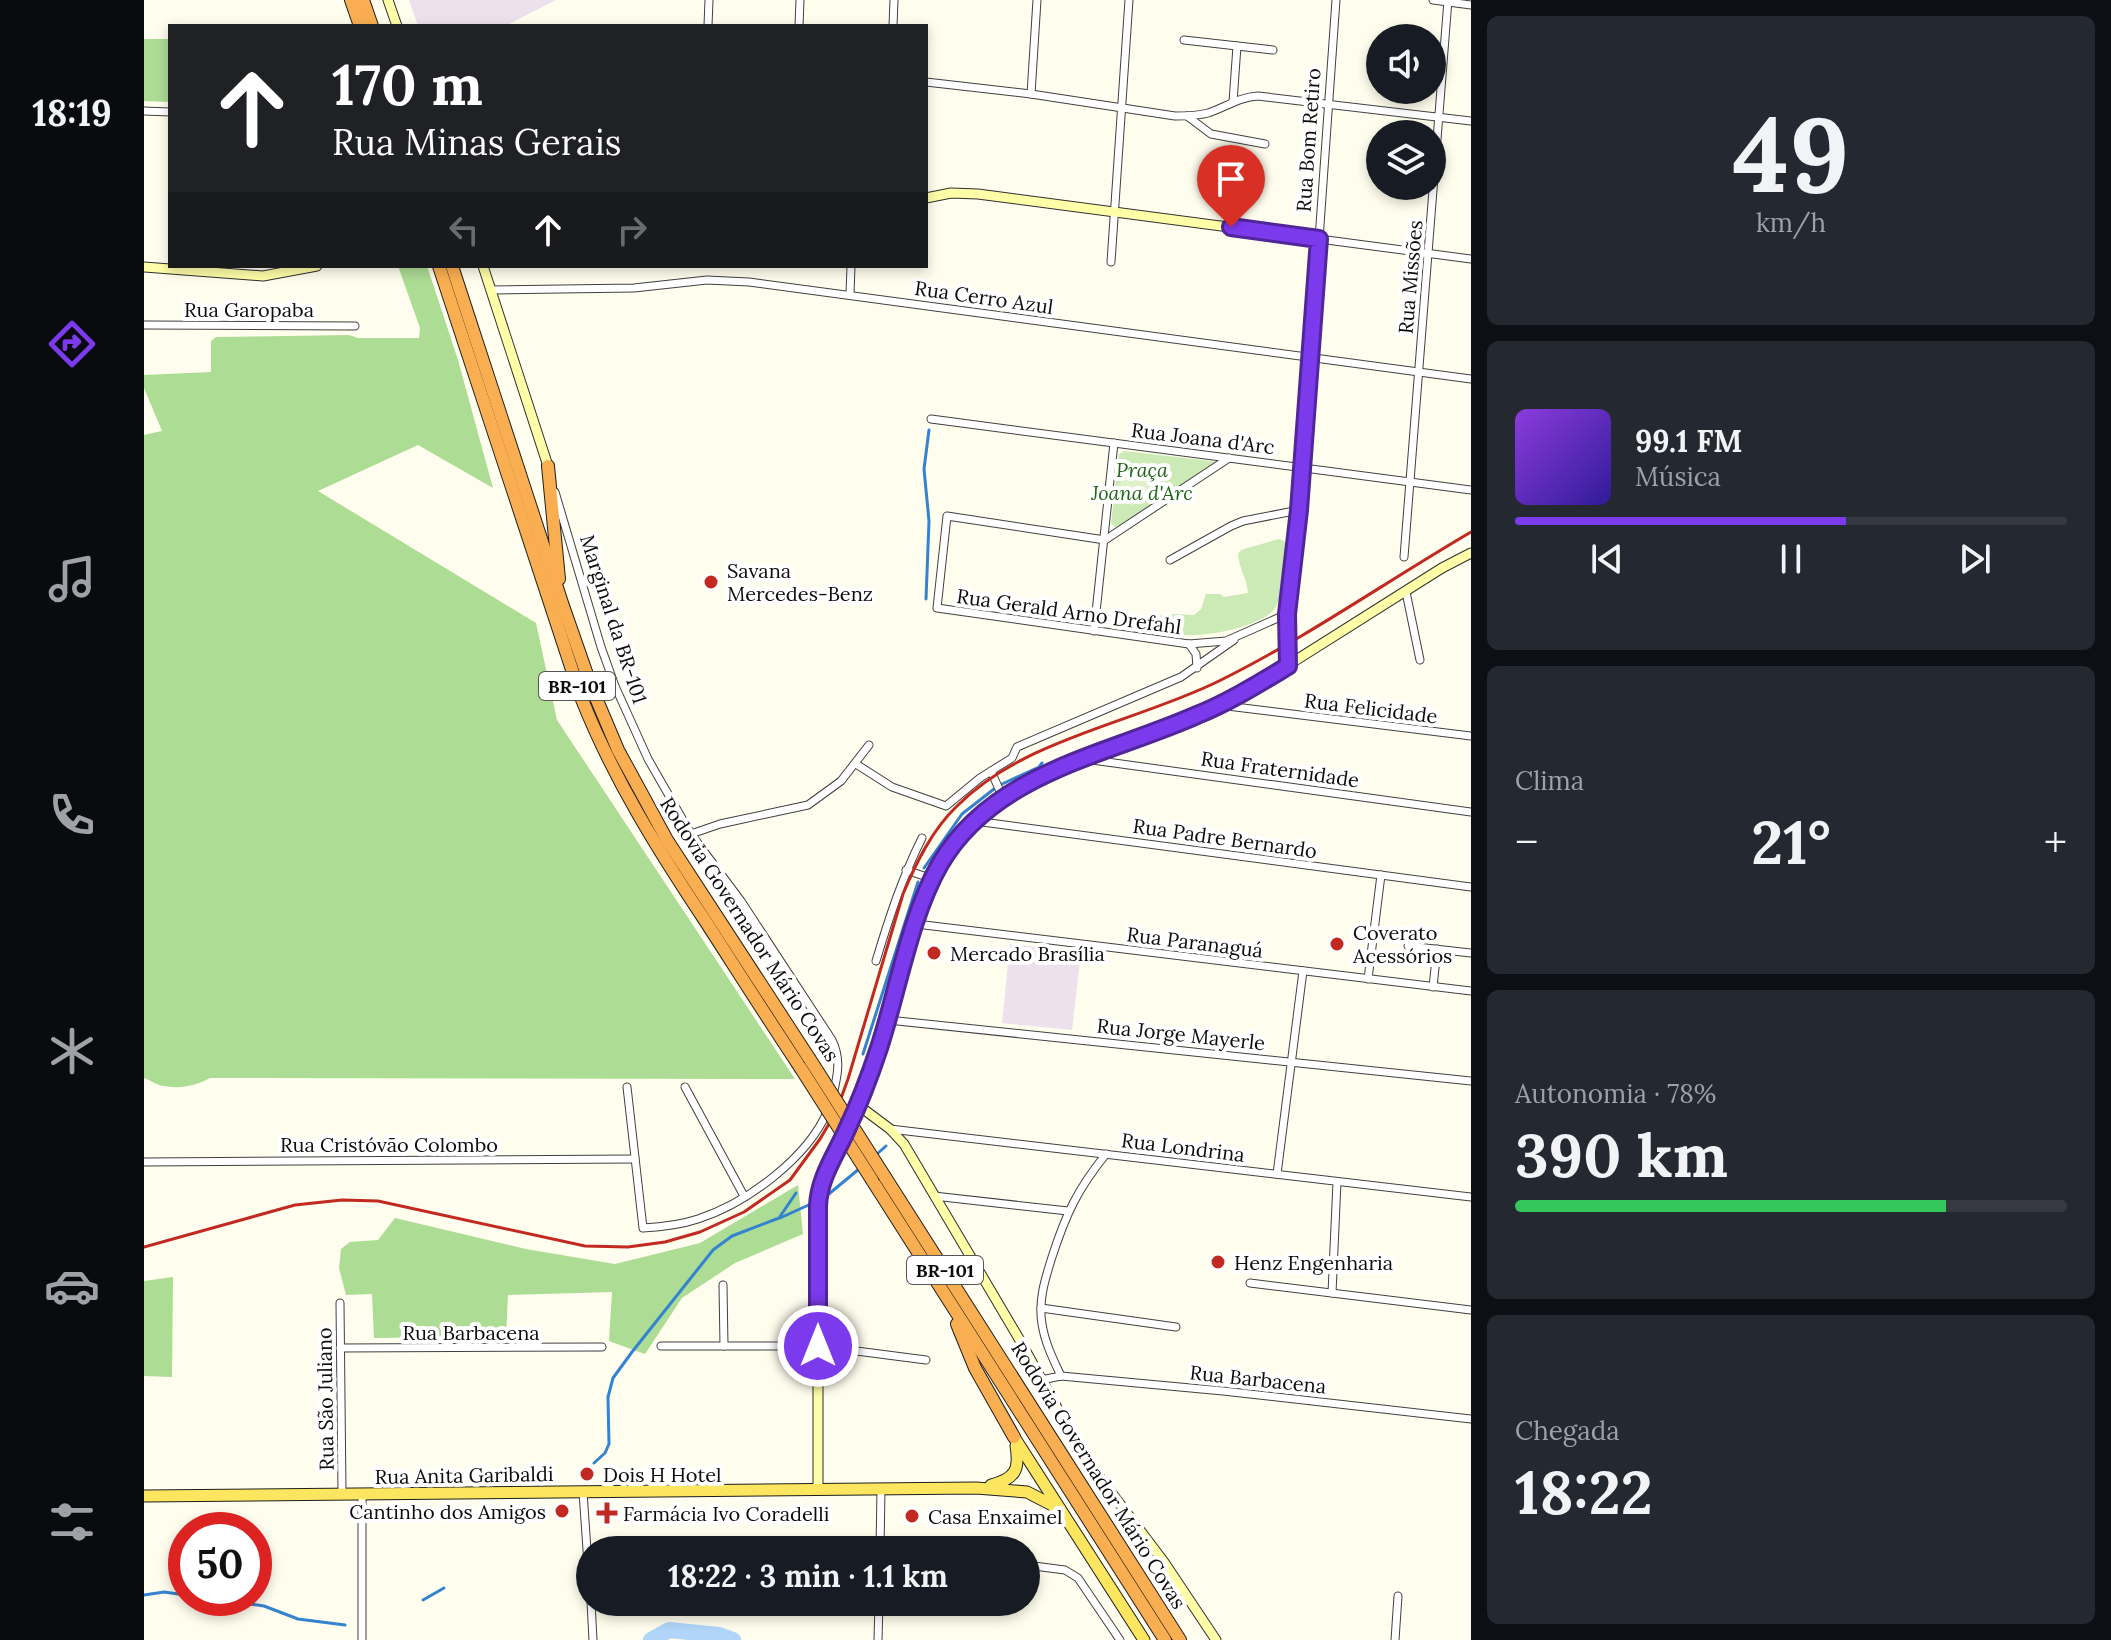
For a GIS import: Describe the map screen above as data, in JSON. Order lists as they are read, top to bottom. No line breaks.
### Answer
{"streets":{"highway":["BR-101","Rodovia Governador Mário Covas"],"main road":["Rua Bom Retiro","Marginal da BR-101","Rua Anita Garibaldi"],"street":["Rua Missões","Rua Cerro Azul","Rua Garopaba","Rua Joana d'Arc","Rua Gerald Arno Drefahl","Rua Felicidade","Rua Fraternidade","Rua Padre Bernardo","Rua Paranaguá","Rua Jorge Mayerle","Rua Cristóvão Colombo","Rua Londrina","Rua Barbacena","Rua São Juliano"]},"crossings":[["Rua Bom Retiro","Rua Cerro Azul"],["Rua Bom Retiro","Rua Joana d'Arc"],["Rua Bom Retiro","Rua Gerald Arno Drefahl"],["Rua Missões","Rua Cerro Azul"],["Rua Missões","Rua Joana d'Arc"],["Rua Cerro Azul","Marginal da BR-101"],["Rua Barbacena","Rua São Juliano"],["Rua São Juliano","Rua Anita Garibaldi"]],"parks":["Praça Joana d'Arc"],"places":{"other":["Savana Mercedes-Benz","Coverato Acessórios","Mercado Brasília","Henz Engenharia","Dois H Hotel","Cantinho dos Amigos","Casa Enxaimel"],"health":["Farmácia Ivo Coradelli"]},"page":{"tabs":"18:19","tile":[["49","km/h"],"Clima",["Autonomia · 78%","390 km"],["Chegada","18:22"]],"turn":["170 m","Rua Minas Gerais"],"song":["99.1 FM","Música"],"heat":["−","21°","+"],"limit":"50","trip":"18:22 · 3 min · 1.1 km"}}
